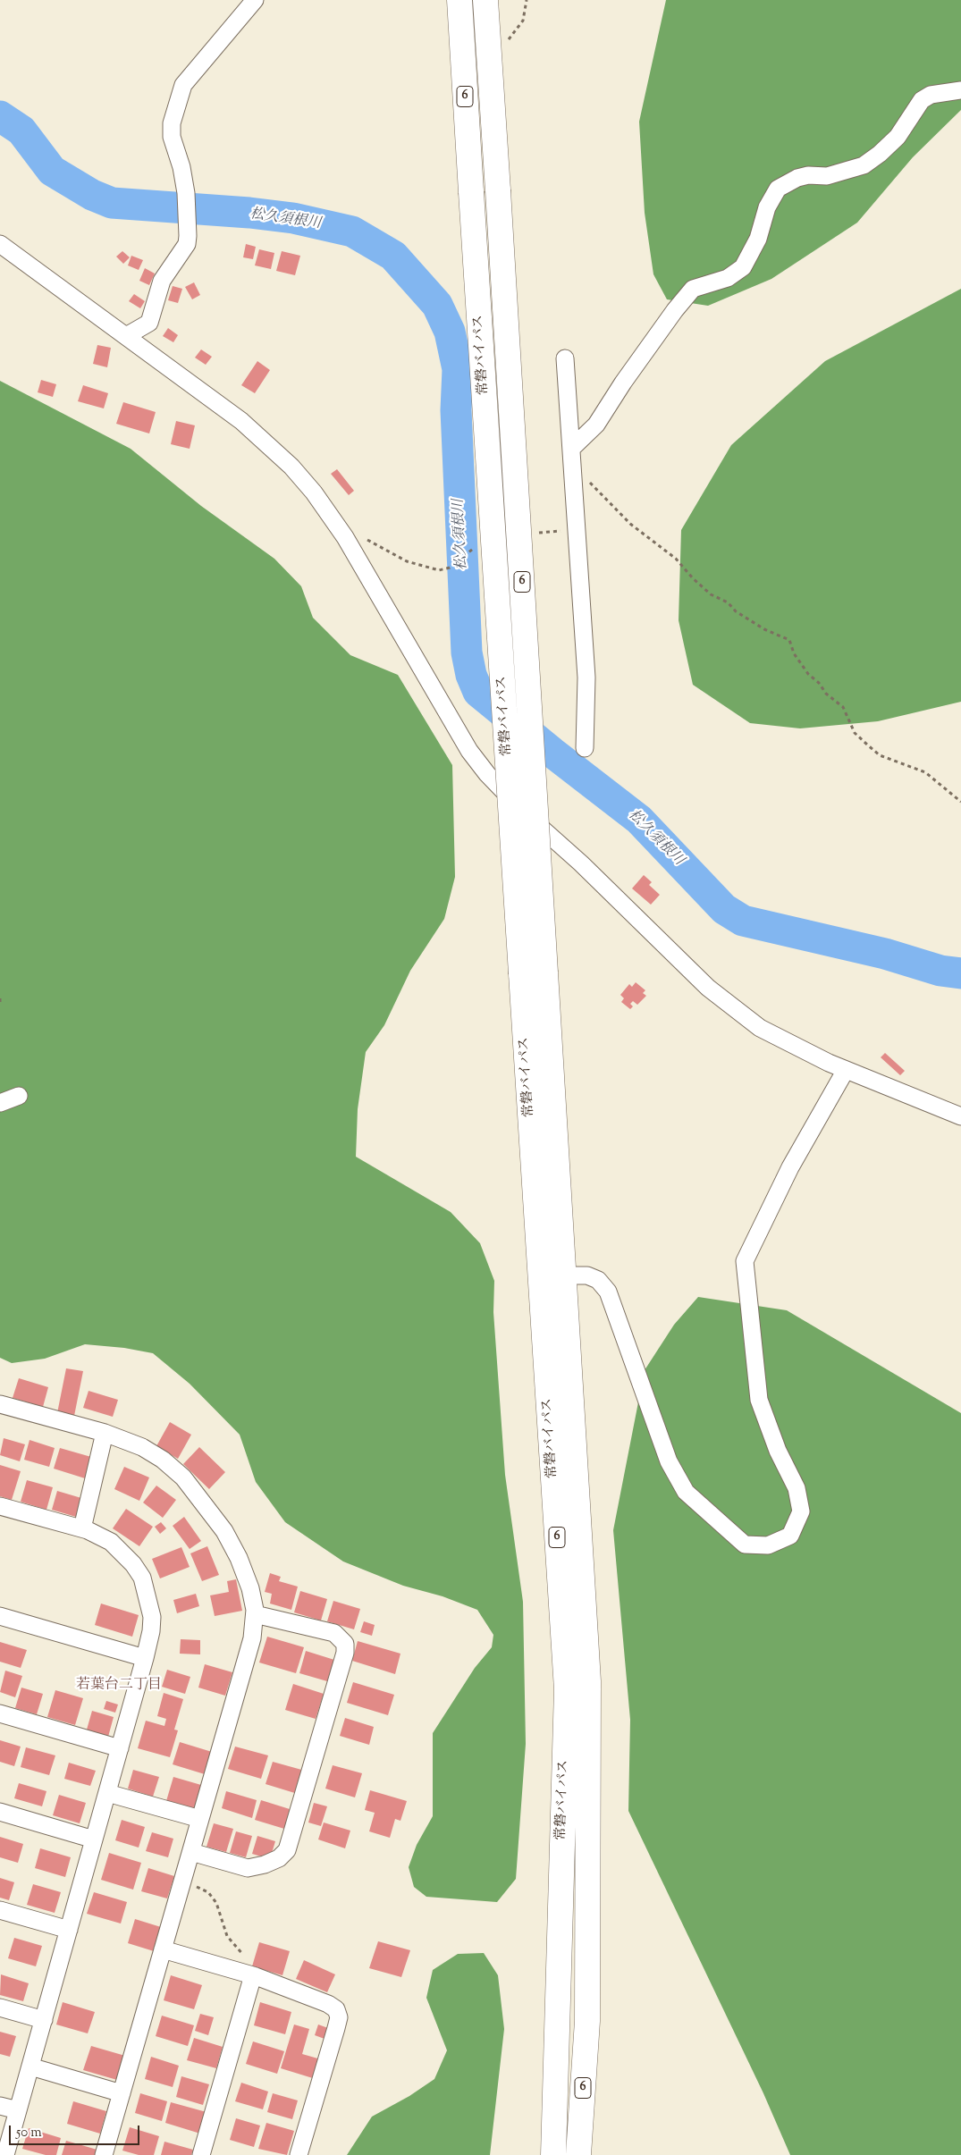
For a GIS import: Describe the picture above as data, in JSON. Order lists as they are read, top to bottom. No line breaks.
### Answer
{"streets":{"highway":["6","常磐バイパス"]},"districts":["若葉台二丁目"],"water":["松久須根川"],"scale_bar":"50 m"}
